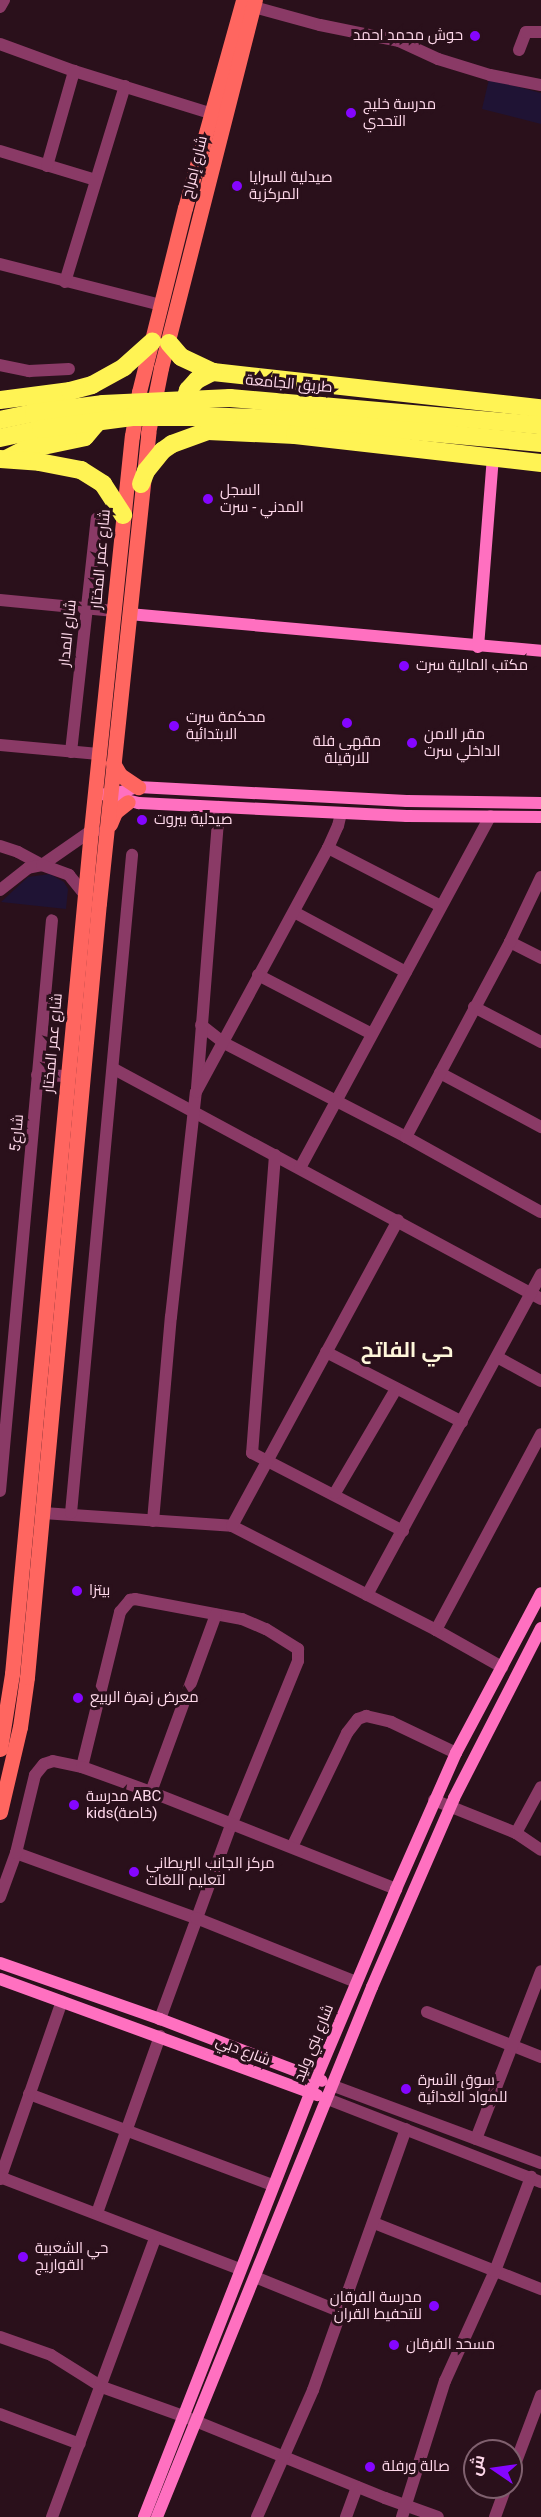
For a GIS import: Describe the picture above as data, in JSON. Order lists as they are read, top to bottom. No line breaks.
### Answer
{"streets":{"highway":["طريق الجامعة"],"main road":["شارع إمراح","شارع عمر المختار"],"street":["شارع المدار","شارع5","شارع بني وليد","شارع دبي"]},"crossings":[["شارع إمراح","شارع عمر المختار"],["شارع بني وليد","شارع دبي"]],"districts":["حي الفاتح"],"places":["حوش محمد احمد","مدرسة خليج التحدي","صيدلية السرايا المركزية","السجل المدني - سرت","مكتب المالية سرت","مقهي فلة للارقيلة","محكمة سرت الابتدائية","مقر الامن الداخلي سرت","صيدلية بيروت","بيتزا","معرض زهرة الربيع","مدرسة ABC kids(خاصة)","مركز الجانب البريطاني لتعليم اللغات","سوق الأسرة للمواد الغدائية","حي الشعبية القواريج","مدرسة الفرقان للتحفيط القران","مسحد الفرقان","صالة ورفلة"],"north":"left"}
